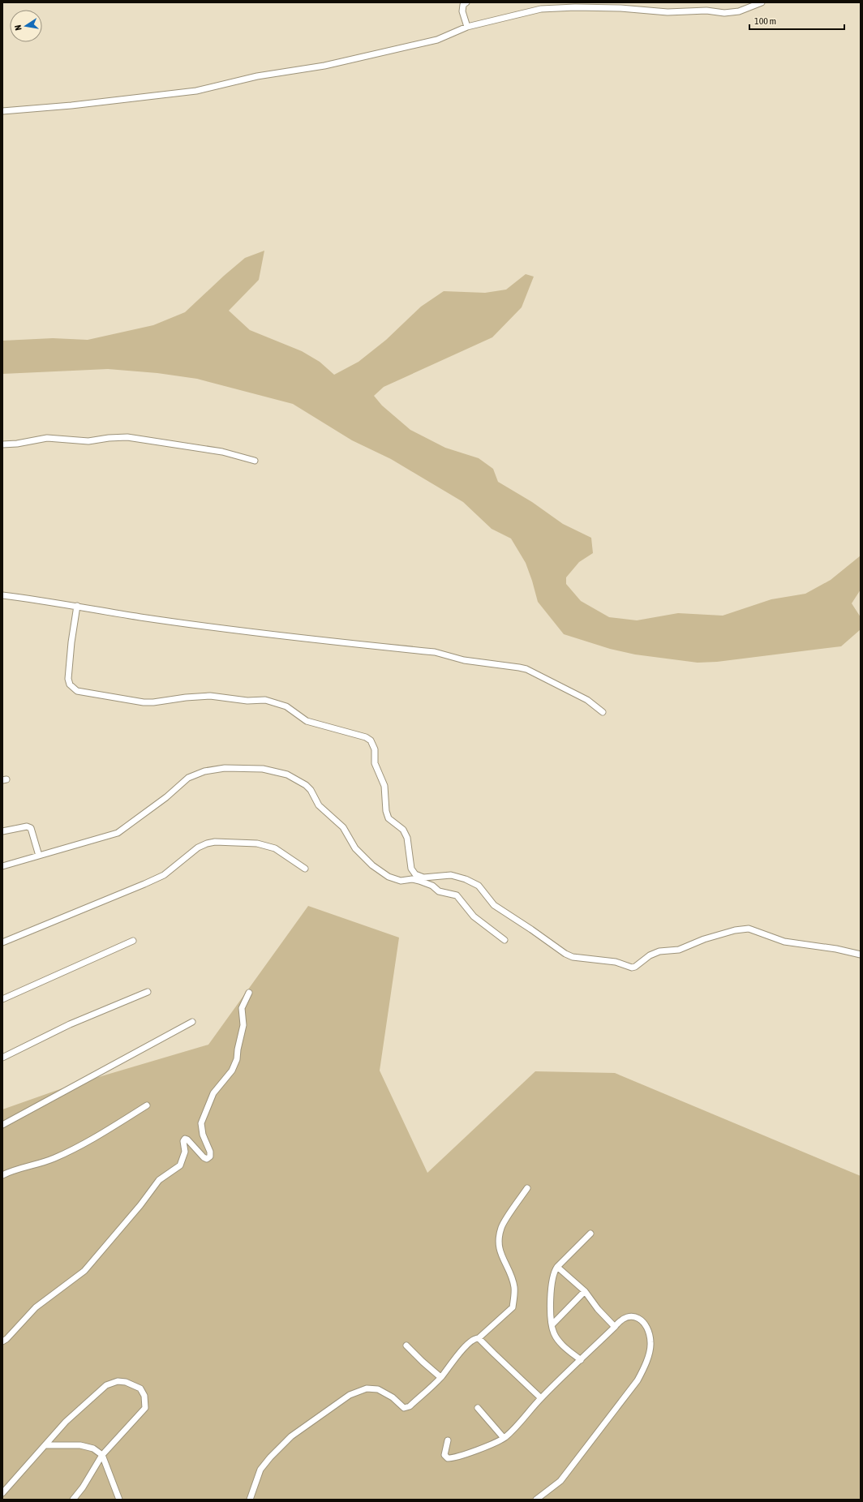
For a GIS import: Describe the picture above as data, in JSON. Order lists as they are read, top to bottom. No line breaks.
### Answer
{"scale_bar":"100 m","north":"left"}
